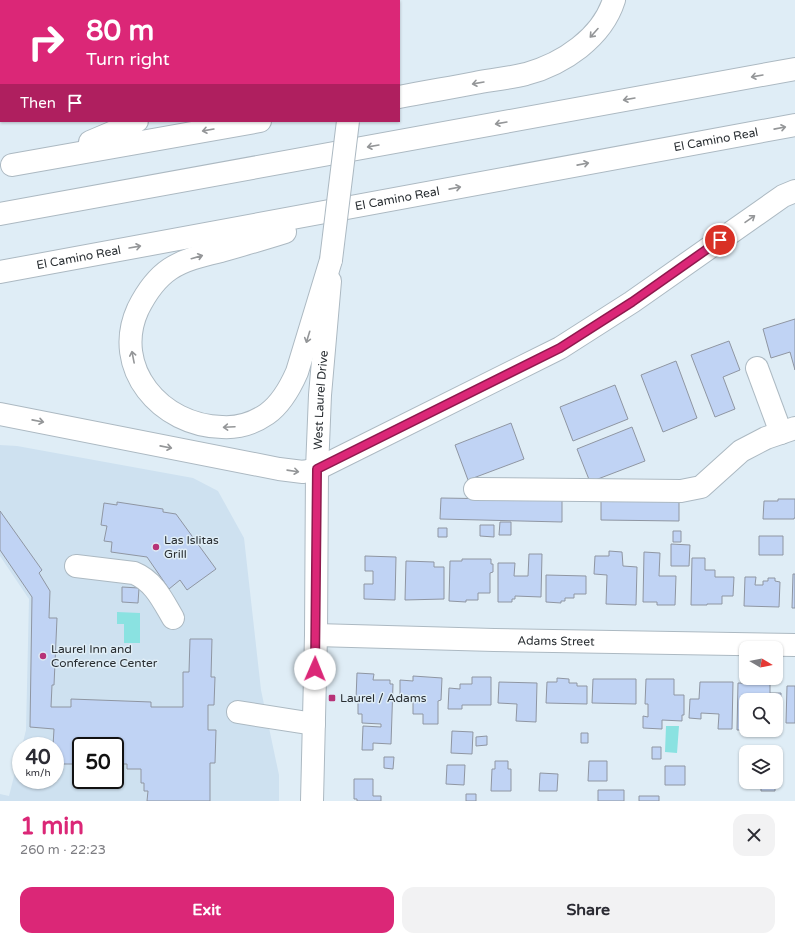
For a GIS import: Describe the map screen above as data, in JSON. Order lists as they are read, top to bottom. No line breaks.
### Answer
{"streets":{"main road":["El Camino Real","West Laurel Drive","Adams Street"]},"crossings":[["West Laurel Drive","Adams Street"]],"places":{"other":["Las Islitas Grill","Laurel Inn and Conference Center"],"transit":["Laurel / Adams"]},"north":"right","page":{"turn":["80 m","Turn right"],"then":"Then","speed":"40 km/h","limit":"50","heading":["1 min","260 m · 22:23"],"buttons":["Exit","Share"]}}
